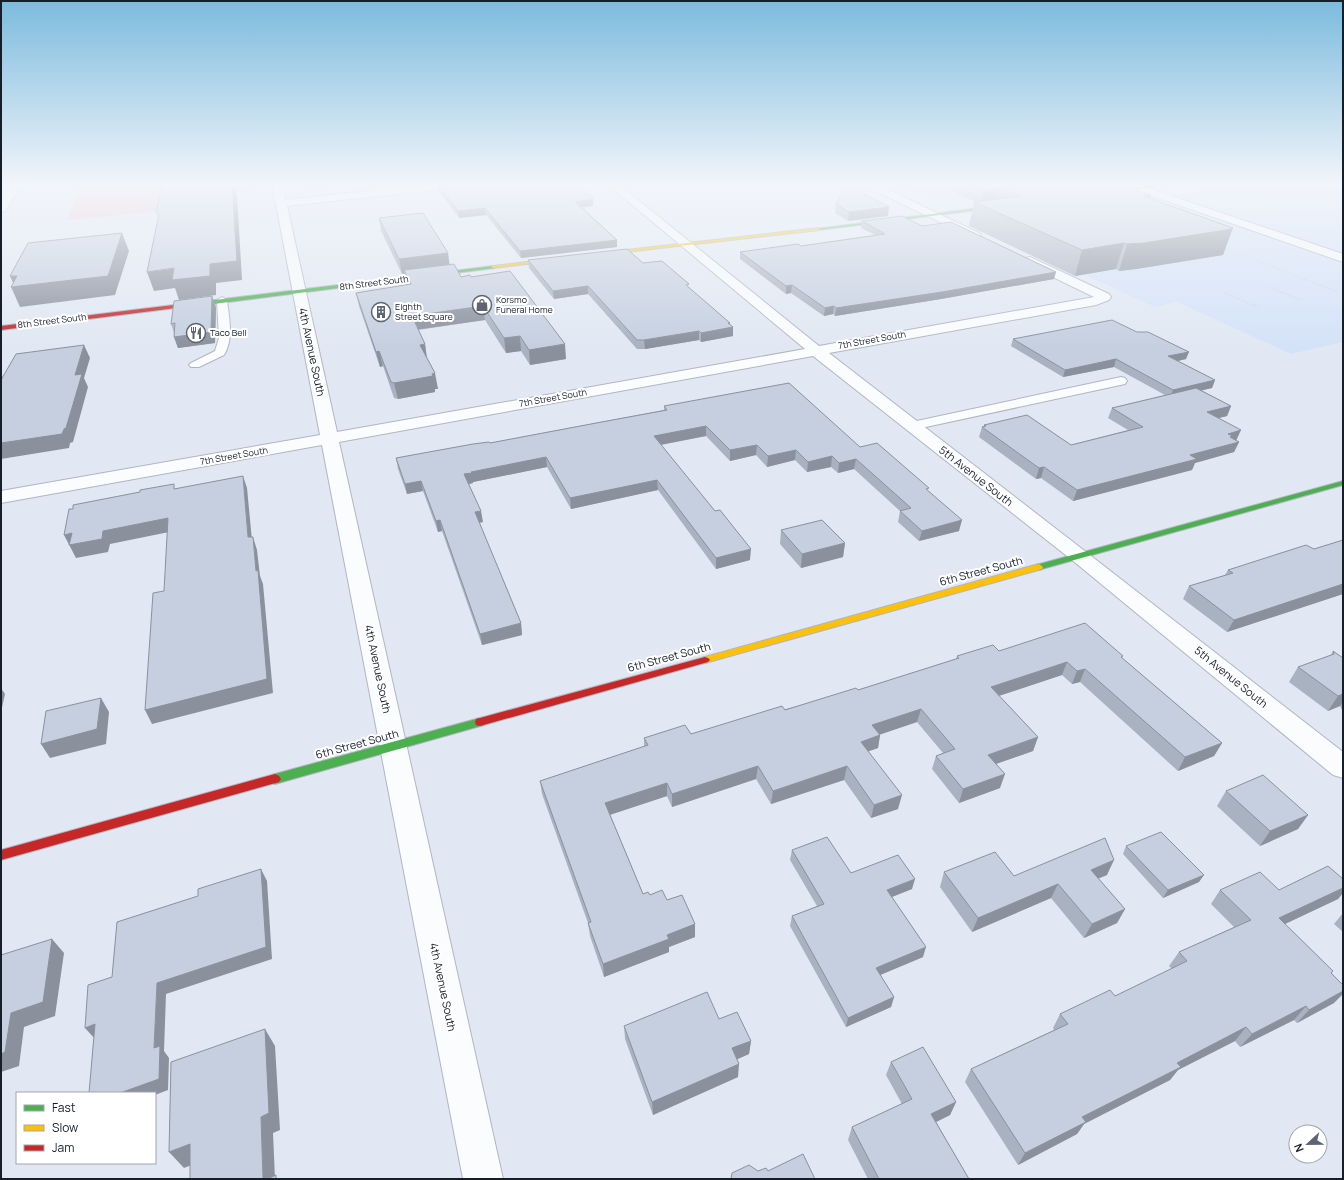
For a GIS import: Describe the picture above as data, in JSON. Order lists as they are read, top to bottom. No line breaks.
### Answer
{"streets":{"main road":["8th Street South","6th Street South"],"street":["7th Street South","4th Avenue South","5th Avenue South"]},"crossings":[["8th Street South","4th Avenue South"],["7th Street South","4th Avenue South"],["7th Street South","5th Avenue South"],["4th Avenue South","6th Street South"],["5th Avenue South","6th Street South"]],"places":{"shop":["Korsmo Funeral Home"],"building":["Eighth Street Square"],"restaurant":["Taco Bell"]},"legend":["Fast","Slow","Jam"],"north":"left"}
